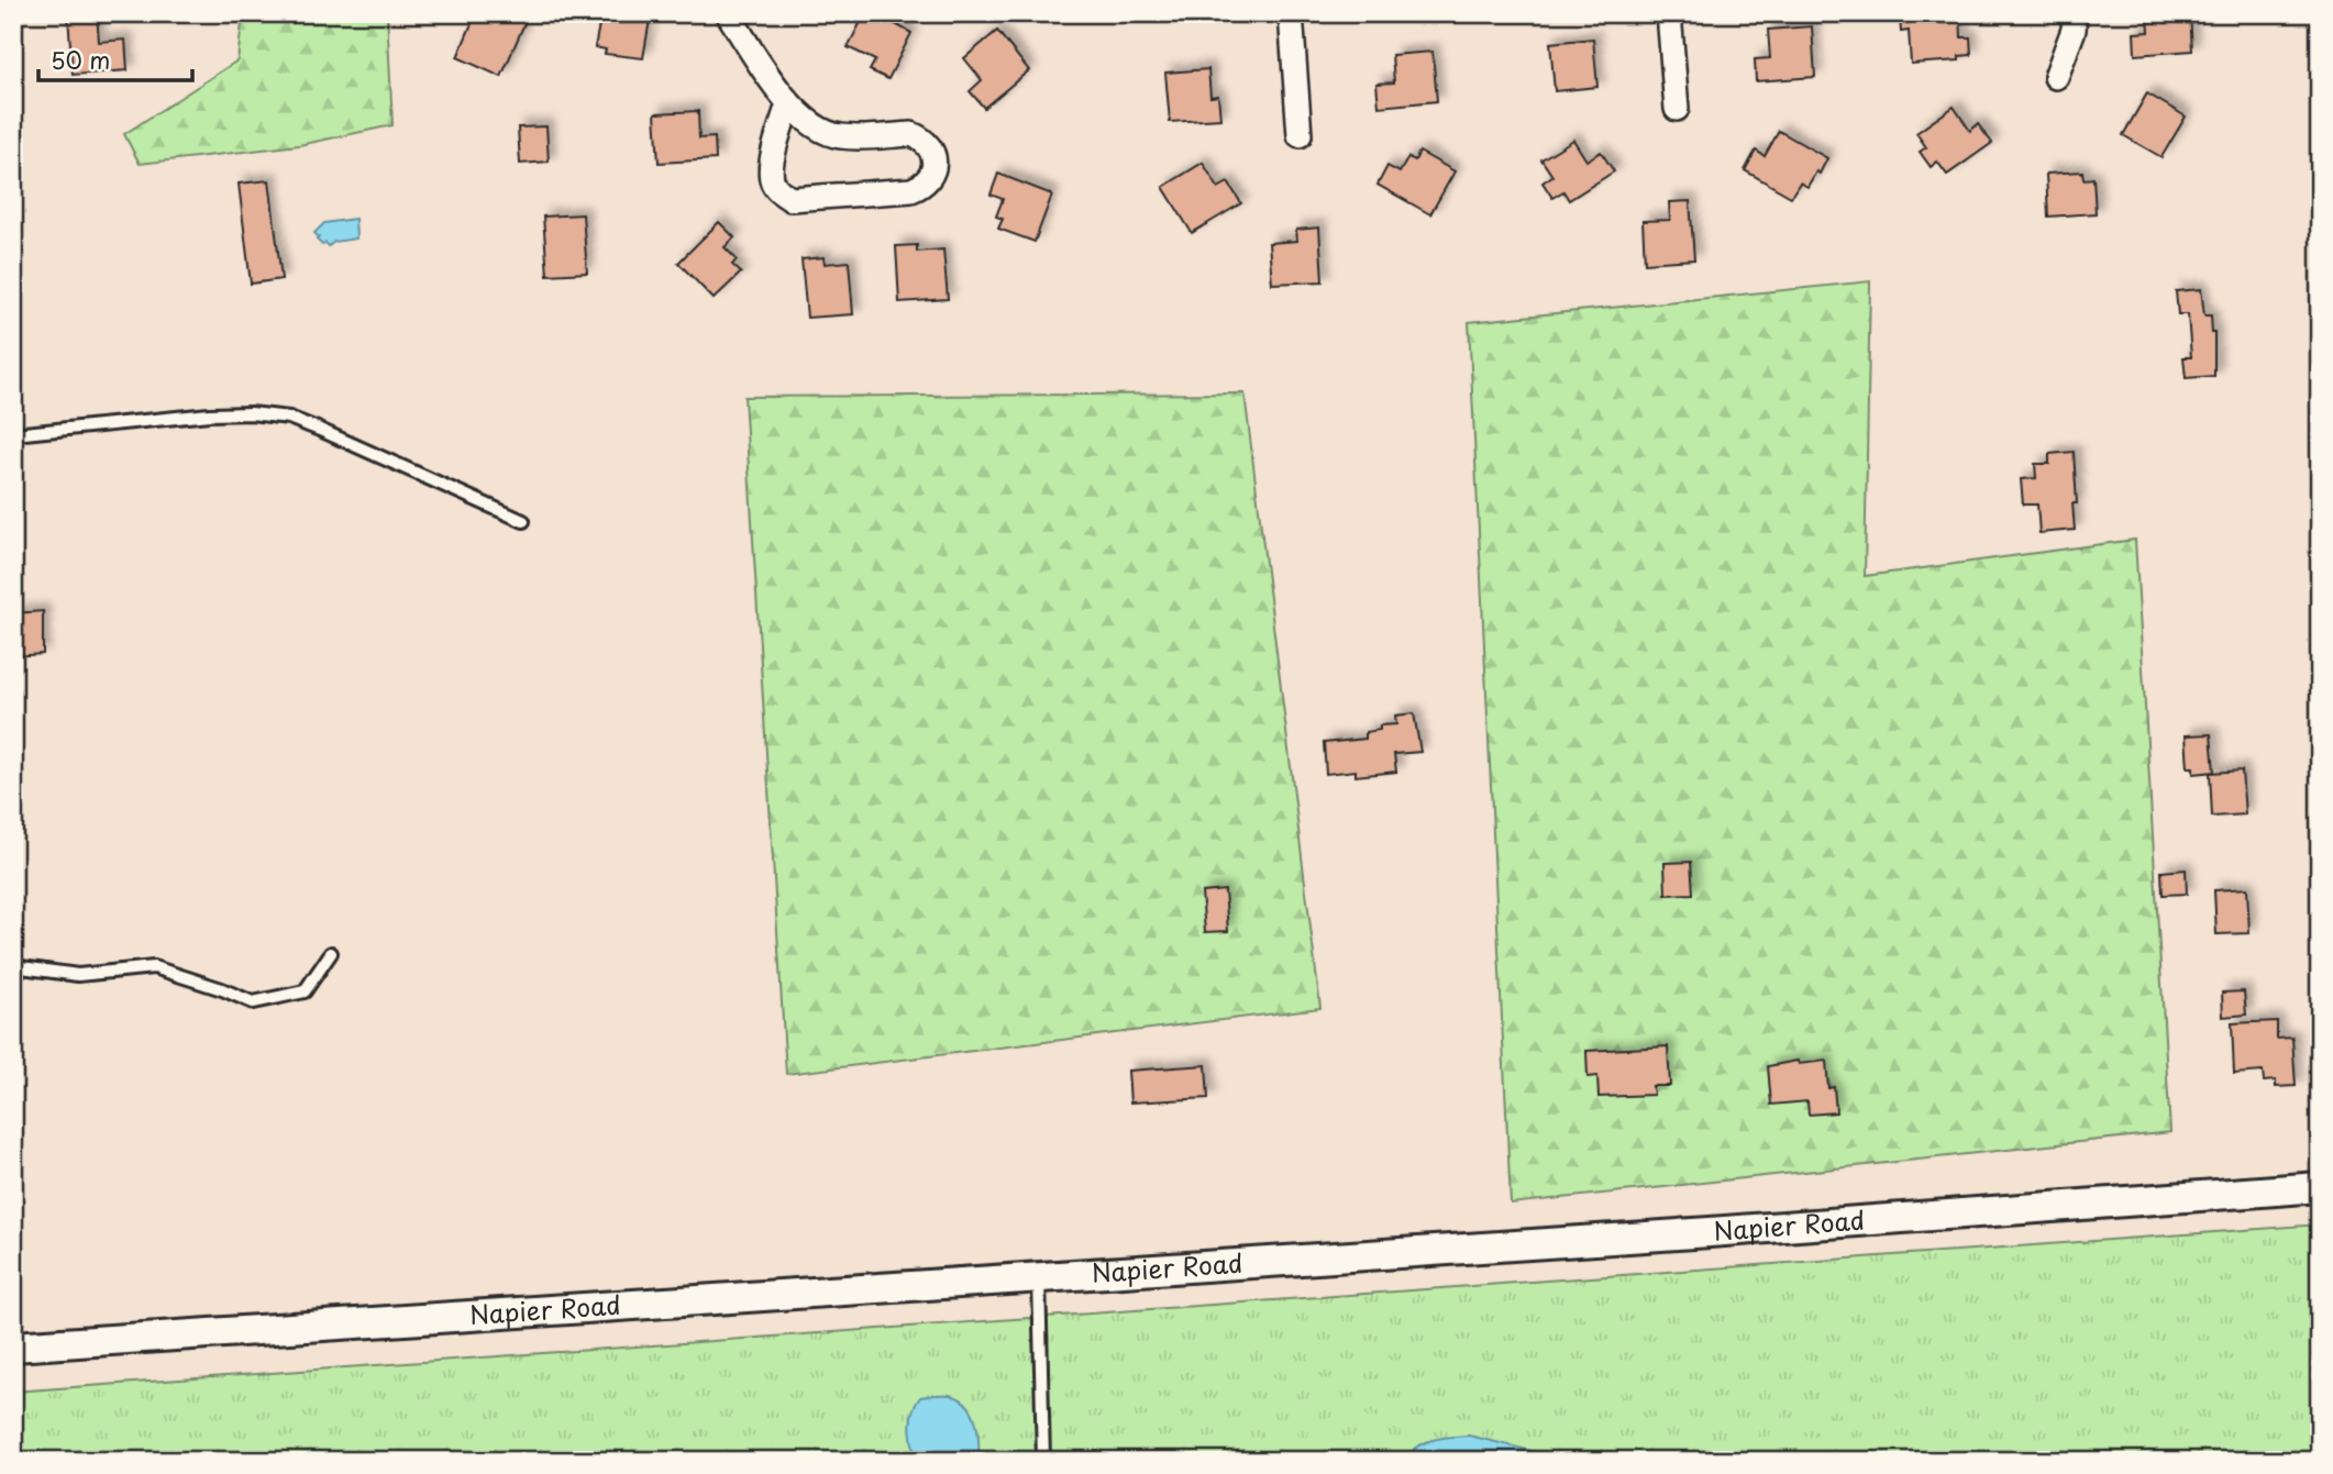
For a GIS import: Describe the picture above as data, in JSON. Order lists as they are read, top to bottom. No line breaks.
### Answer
{"streets":{"street":["Napier Road"]},"scale_bar":"50 m"}
